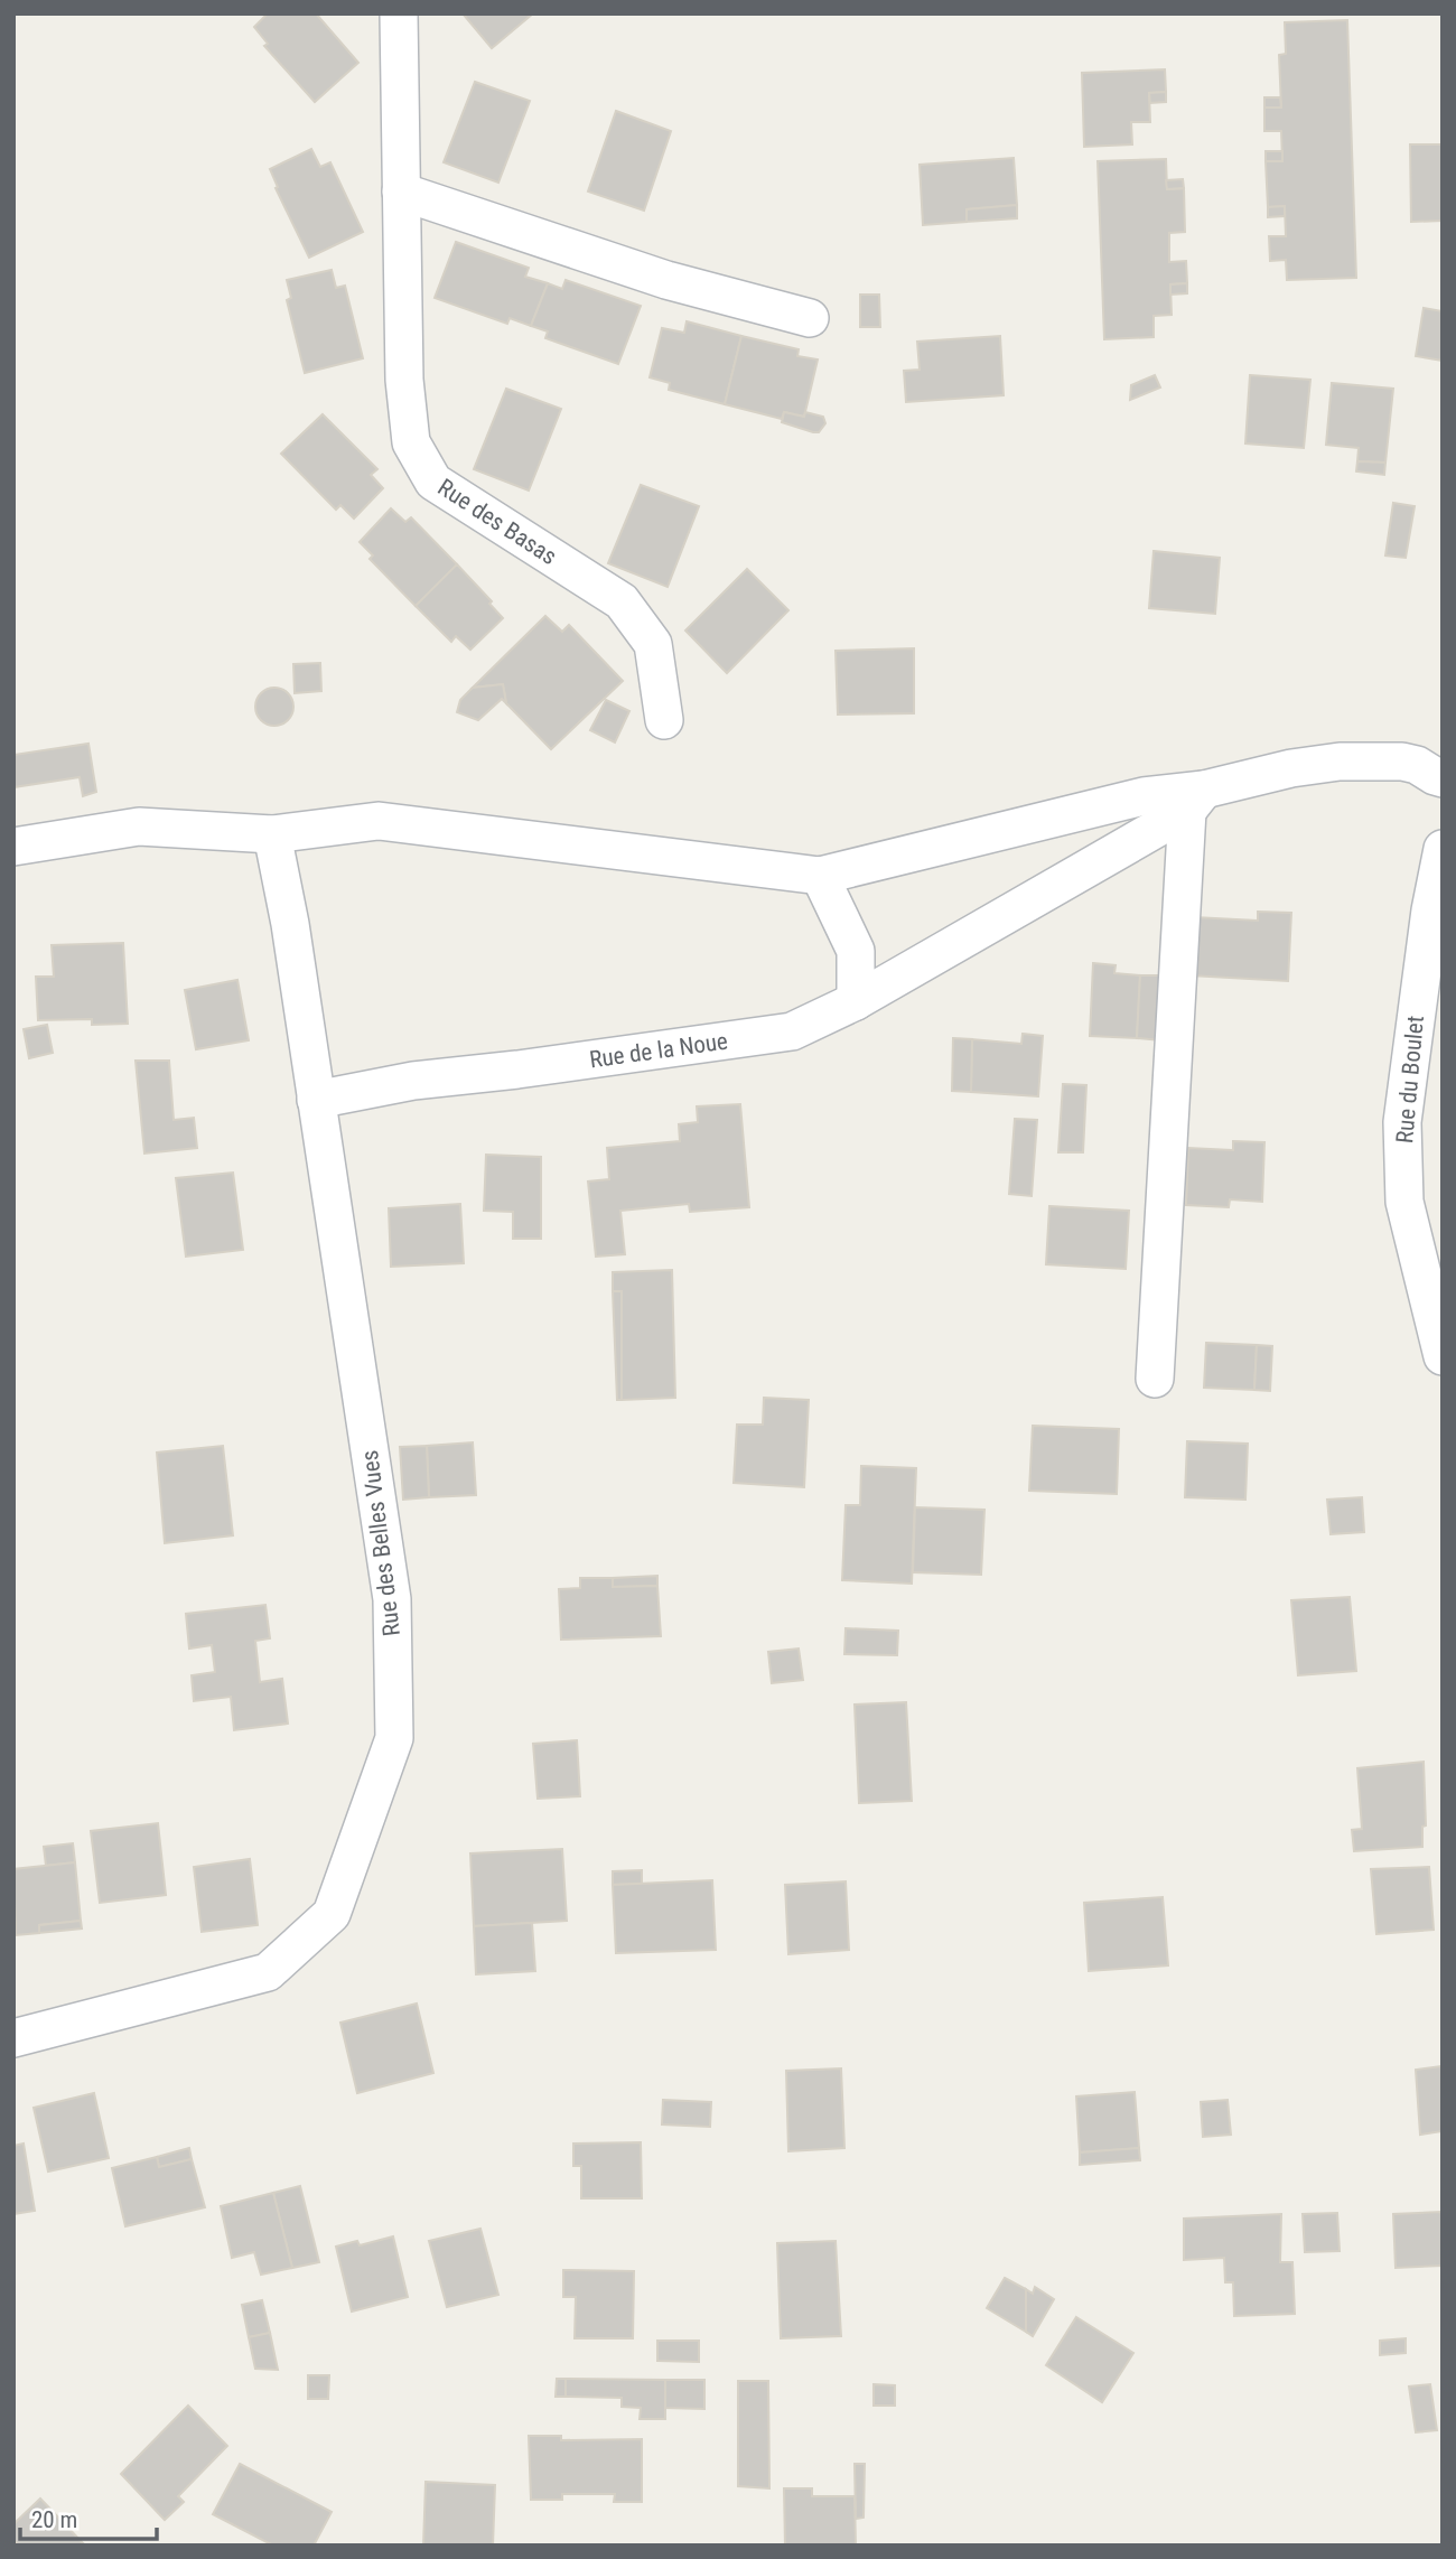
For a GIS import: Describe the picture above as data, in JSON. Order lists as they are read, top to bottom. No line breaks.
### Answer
{"streets":{"street":["Rue des Basas","Rue de la Noue","Rue du Boulet","Rue des Belles Vues"]},"crossings":[["Rue de la Noue","Rue des Belles Vues"]],"scale_bar":"20 m"}
